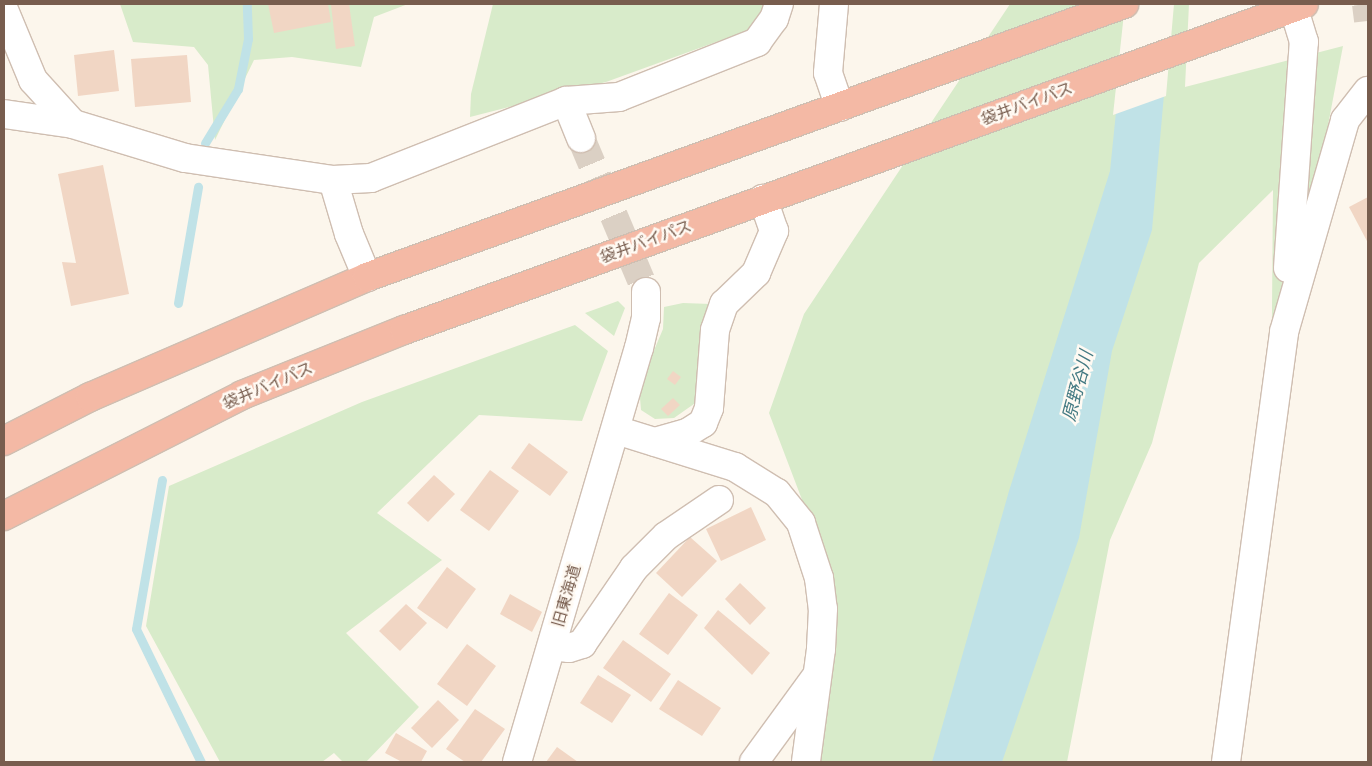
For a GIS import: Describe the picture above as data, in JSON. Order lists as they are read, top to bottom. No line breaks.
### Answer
{"streets":{"highway":["袋井バイパス"],"street":["旧東海道"]},"water":["原野谷川"]}
